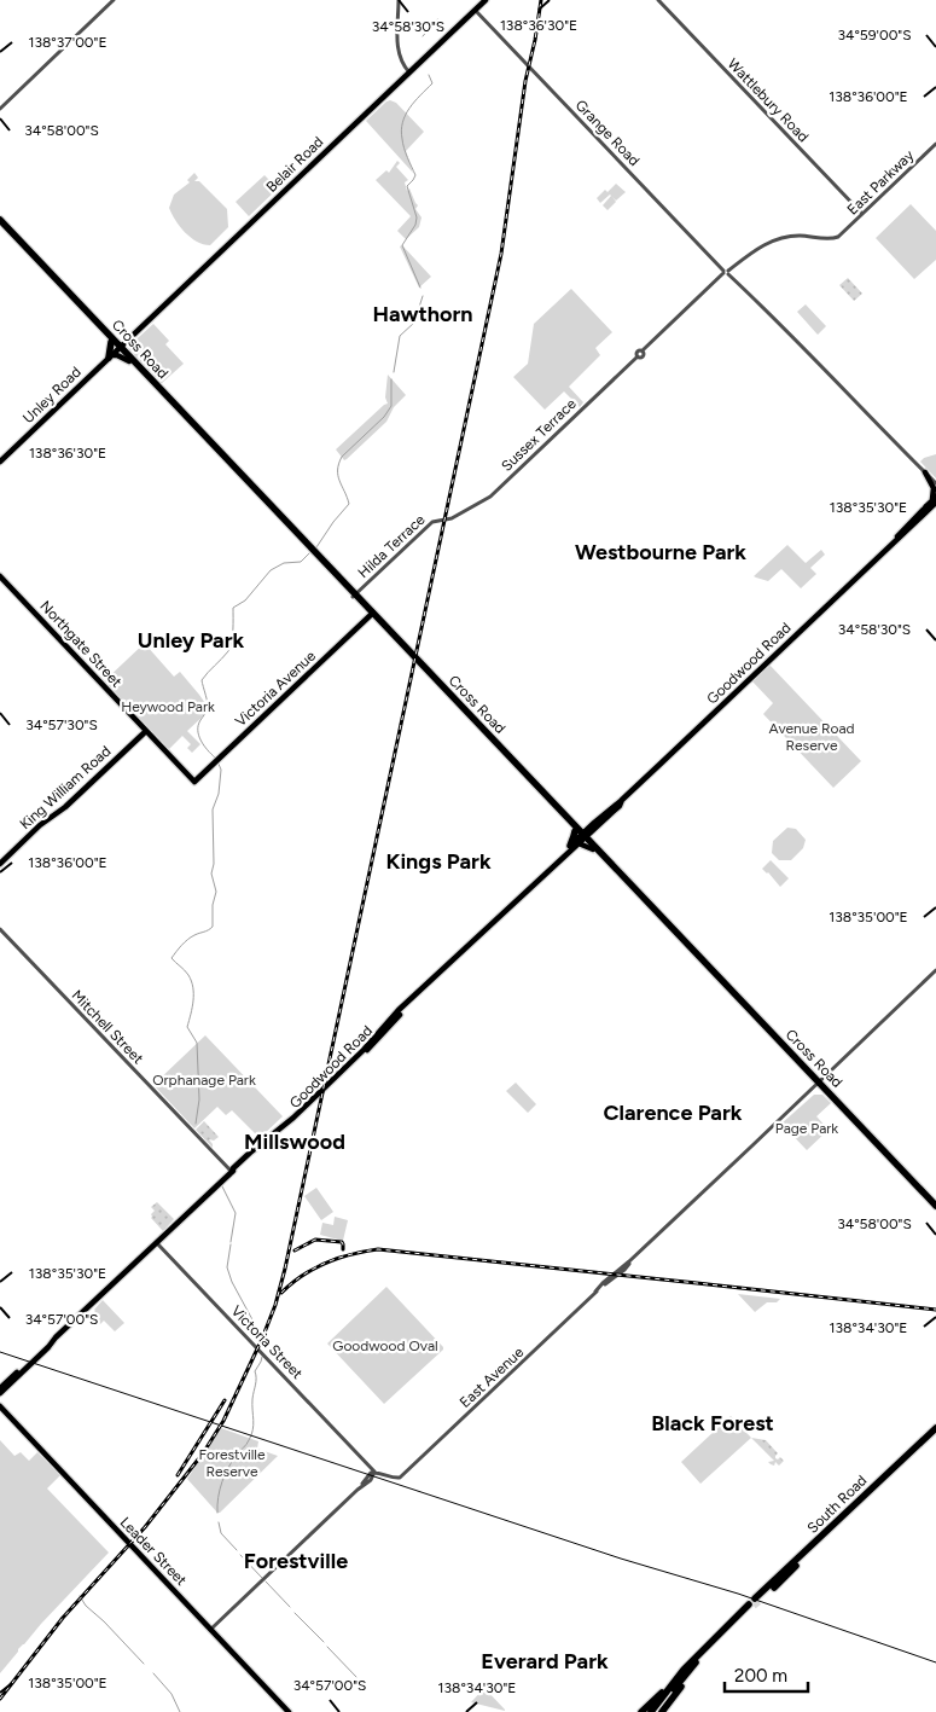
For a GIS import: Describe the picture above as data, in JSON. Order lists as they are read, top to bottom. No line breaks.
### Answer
{"streets":{"highway":["Cross Road","South Road"],"main road":["Belair Road","Unley Road","Northgate Street","Goodwood Road","Victoria Avenue","King William Road","Leader Street"],"street":["Wattlebury Road","Grange Road","East Parkway","Sussex Terrace","Hilda Terrace","Mitchell Street","Victoria Street","East Avenue"]},"crossings":[["Wattlebury Road","East Parkway"],["Grange Road","Belair Road"],["Grange Road","East Parkway"],["Grange Road","Sussex Terrace"],["Belair Road","Cross Road"],["Belair Road","Unley Road"],["East Parkway","Sussex Terrace"],["Cross Road","Unley Road"],["Cross Road","Hilda Terrace"],["Cross Road","Goodwood Road"],["Cross Road","Victoria Avenue"],["Cross Road","East Avenue"],["Sussex Terrace","Hilda Terrace"],["Northgate Street","Victoria Avenue"],["Northgate Street","King William Road"],["Goodwood Road","Mitchell Street"],["Goodwood Road","Victoria Street"],["Victoria Street","East Avenue"]],"districts":["Hawthorn","Westbourne Park","Unley Park","Kings Park","Clarence Park","Millswood","Black Forest","Forestville","Everard Park"],"parks":["Heywood Park","Avenue Road Reserve","Orphanage Park","Page Park","Goodwood Oval","Forestville Reserve"],"scale_bar":"200 m","coordinates":["138°36'30\"E","34°58'30\"S","34°59'00\"S","138°37'00\"E","138°36'00\"E","34°58'00\"S","138°35'30\"E","34°57'30\"S","138°35'00\"E","34°57'00\"S","138°34'30\"E"]}
